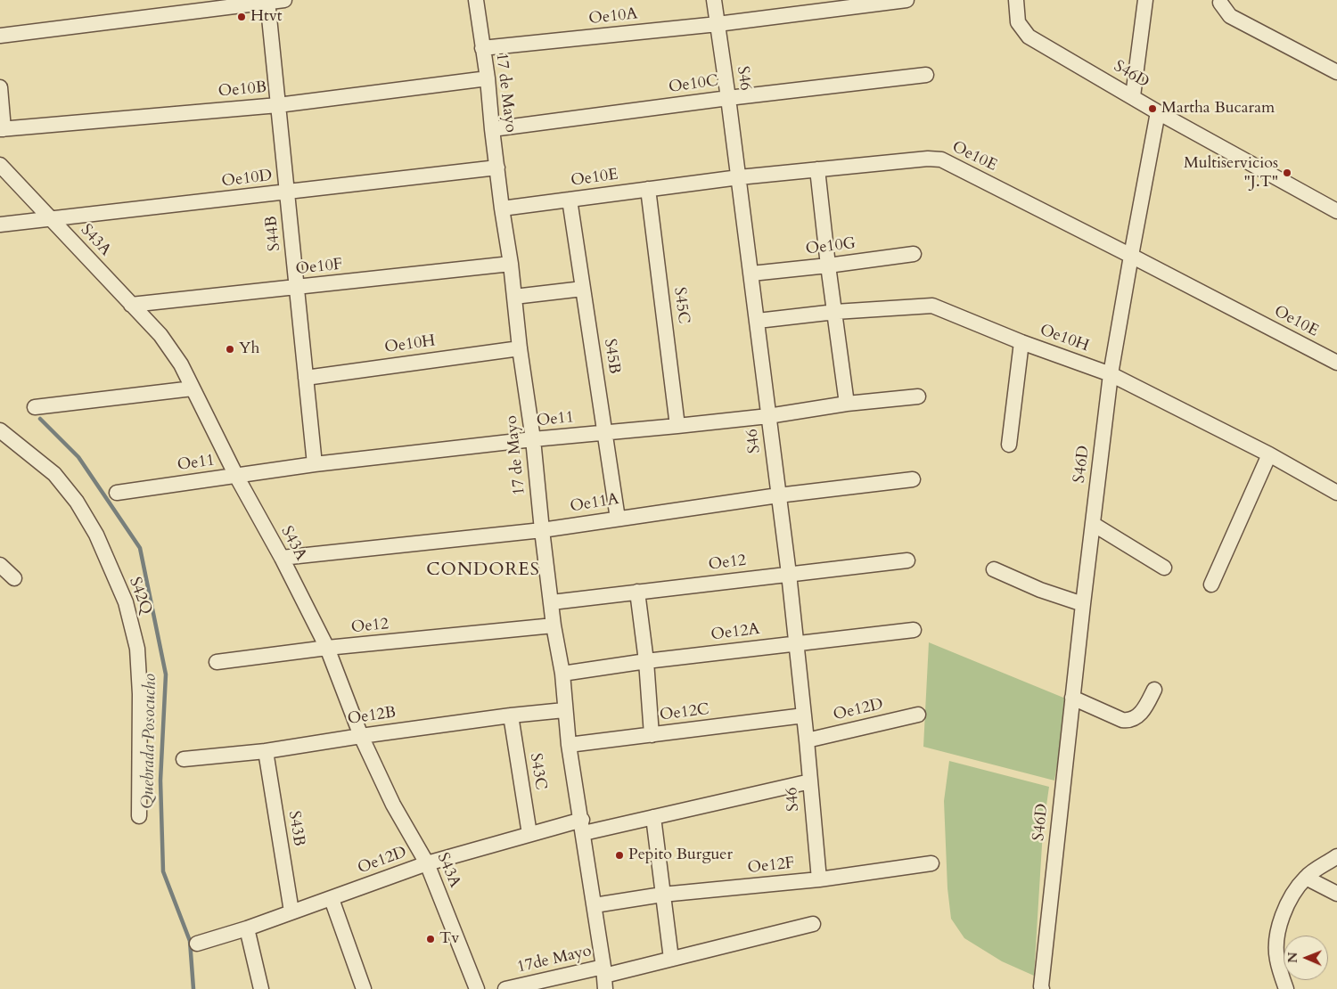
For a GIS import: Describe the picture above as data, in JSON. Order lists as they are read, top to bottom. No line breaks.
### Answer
{"streets":{"street":["Oe10A","S46D","S46","Oe10C","Oe10B","17 de Mayo","Oe10E","Oe10D","S44B","S43A","Oe10G","Oe10F","S45C","Oe10H","S45B","Oe11","Oe11A","Oe12","S42Q","Oe12A","Oe12D","Oe12C","Oe12B","S43C","S43B","Oe12F","17de Mayo"]},"crossings":[["Oe10A","S46"],["Oe10A","17 de Mayo"],["S46D","Oe10E"],["S46D","Oe10H"],["S46","Oe10C"],["S46","Oe10E"],["S46","Oe10G"],["S46","Oe10H"],["S46","Oe11"],["S46","Oe11A"],["S46","Oe12"],["S46","Oe12A"],["S46","Oe12D"],["S46","Oe12C"],["S46","Oe12F"],["Oe10C","17 de Mayo"],["Oe10B","17 de Mayo"],["Oe10B","S44B"],["17 de Mayo","Oe10E"],["17 de Mayo","Oe10D"],["17 de Mayo","Oe10F"],["17 de Mayo","Oe10H"],["17 de Mayo","Oe11"],["17 de Mayo","Oe11A"],["17 de Mayo","Oe12"],["17 de Mayo","Oe12A"],["17 de Mayo","Oe12D"],["17 de Mayo","Oe12C"],["17 de Mayo","Oe12B"],["17 de Mayo","Oe12F"],["17 de Mayo","17de Mayo"],["Oe10E","S45C"],["Oe10E","S45B"],["Oe10D","S44B"],["Oe10D","S43A"],["S44B","Oe10F"],["S44B","Oe10H"],["S44B","Oe11"],["S43A","Oe10F"],["S43A","Oe11"],["S43A","Oe11A"],["S43A","Oe12"],["S43A","Oe12D"],["S43A","Oe12B"],["S45C","Oe11"],["S45B","Oe11"],["S45B","Oe11A"],["Oe12D","S43C"],["Oe12D","S43B"],["Oe12B","S43C"],["Oe12B","S43B"],["Oe12F","17de Mayo"]],"districts":["CONDORES"],"water":["Quebrada Posocucho"],"places":["Htvt","Martha Bucaram","Multiservicios \"J.T\"","Yh","Pepito Burguer","Tv"],"north":"left"}
